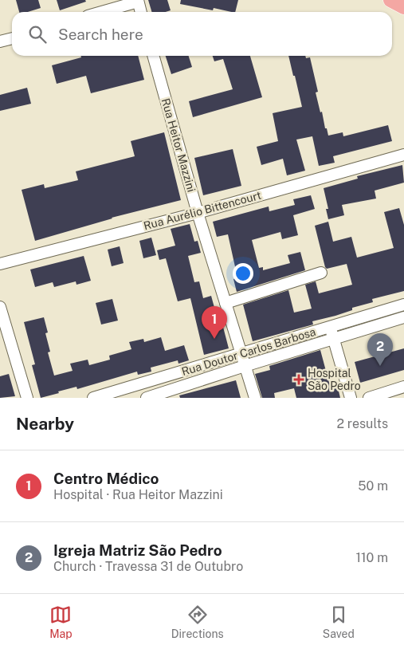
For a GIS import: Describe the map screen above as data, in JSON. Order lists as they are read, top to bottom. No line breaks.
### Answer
{"streets":{"street":["Rua Heitor Mazzini","Rua Aurélio Bittencourt","Rua Doutor Carlos Barbosa"]},"crossings":[["Rua Heitor Mazzini","Rua Aurélio Bittencourt"],["Rua Heitor Mazzini","Rua Doutor Carlos Barbosa"]],"places":{"health":["Hospital São Pedro"]},"page":{"search":"Search here","pins":["1","2"],"heading":["Nearby","2 results"],"list":[{"mark":"1","name":"Centro Médico","note":"Hospital · Rua Heitor Mazzini","value":"50 m"},{"mark":"2","name":"Igreja Matriz São Pedro","note":"Church · Travessa 31 de Outubro","value":"110 m"}],"nav":["Map","Directions","Saved"]}}
